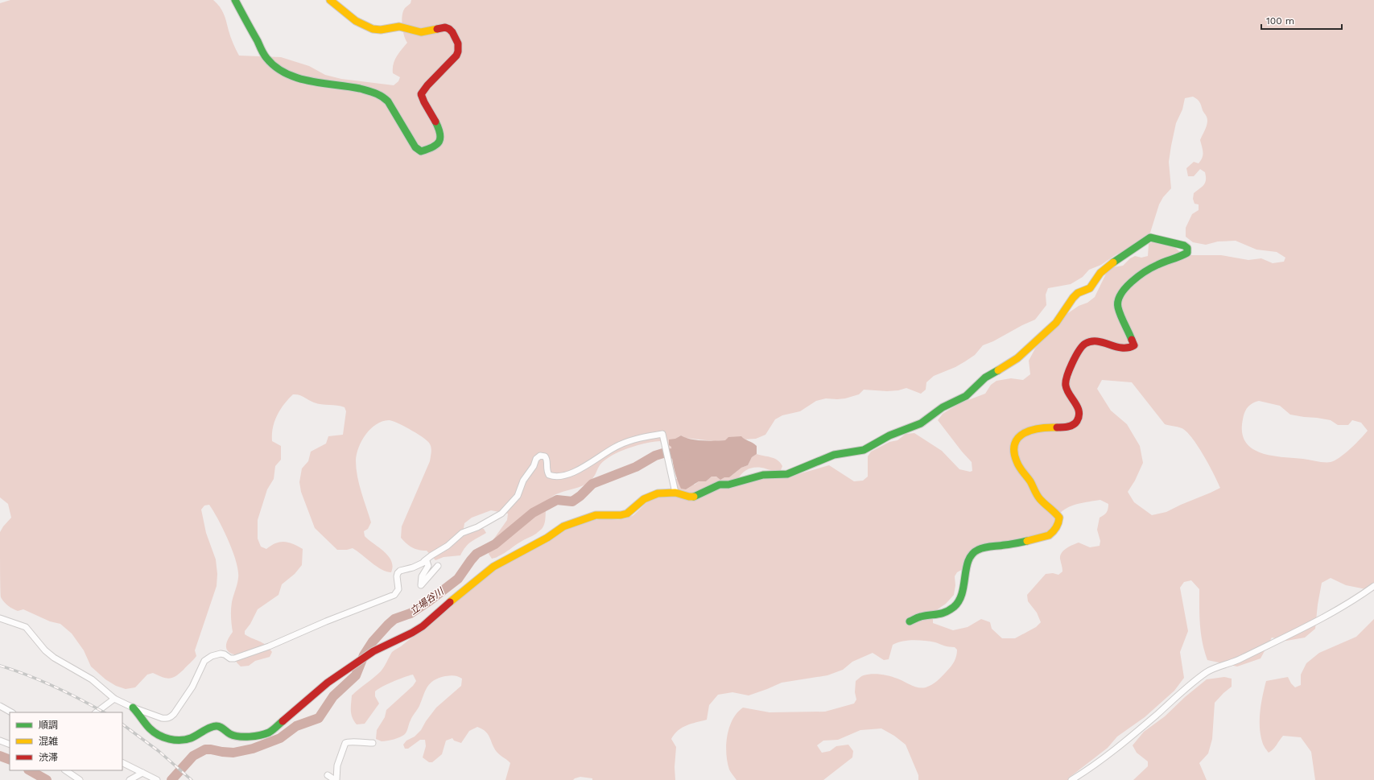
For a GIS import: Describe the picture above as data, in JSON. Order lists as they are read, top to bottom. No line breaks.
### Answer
{"water":["立場谷川"],"legend":["順調","混雑","渋滞"],"scale_bar":"100 m"}
